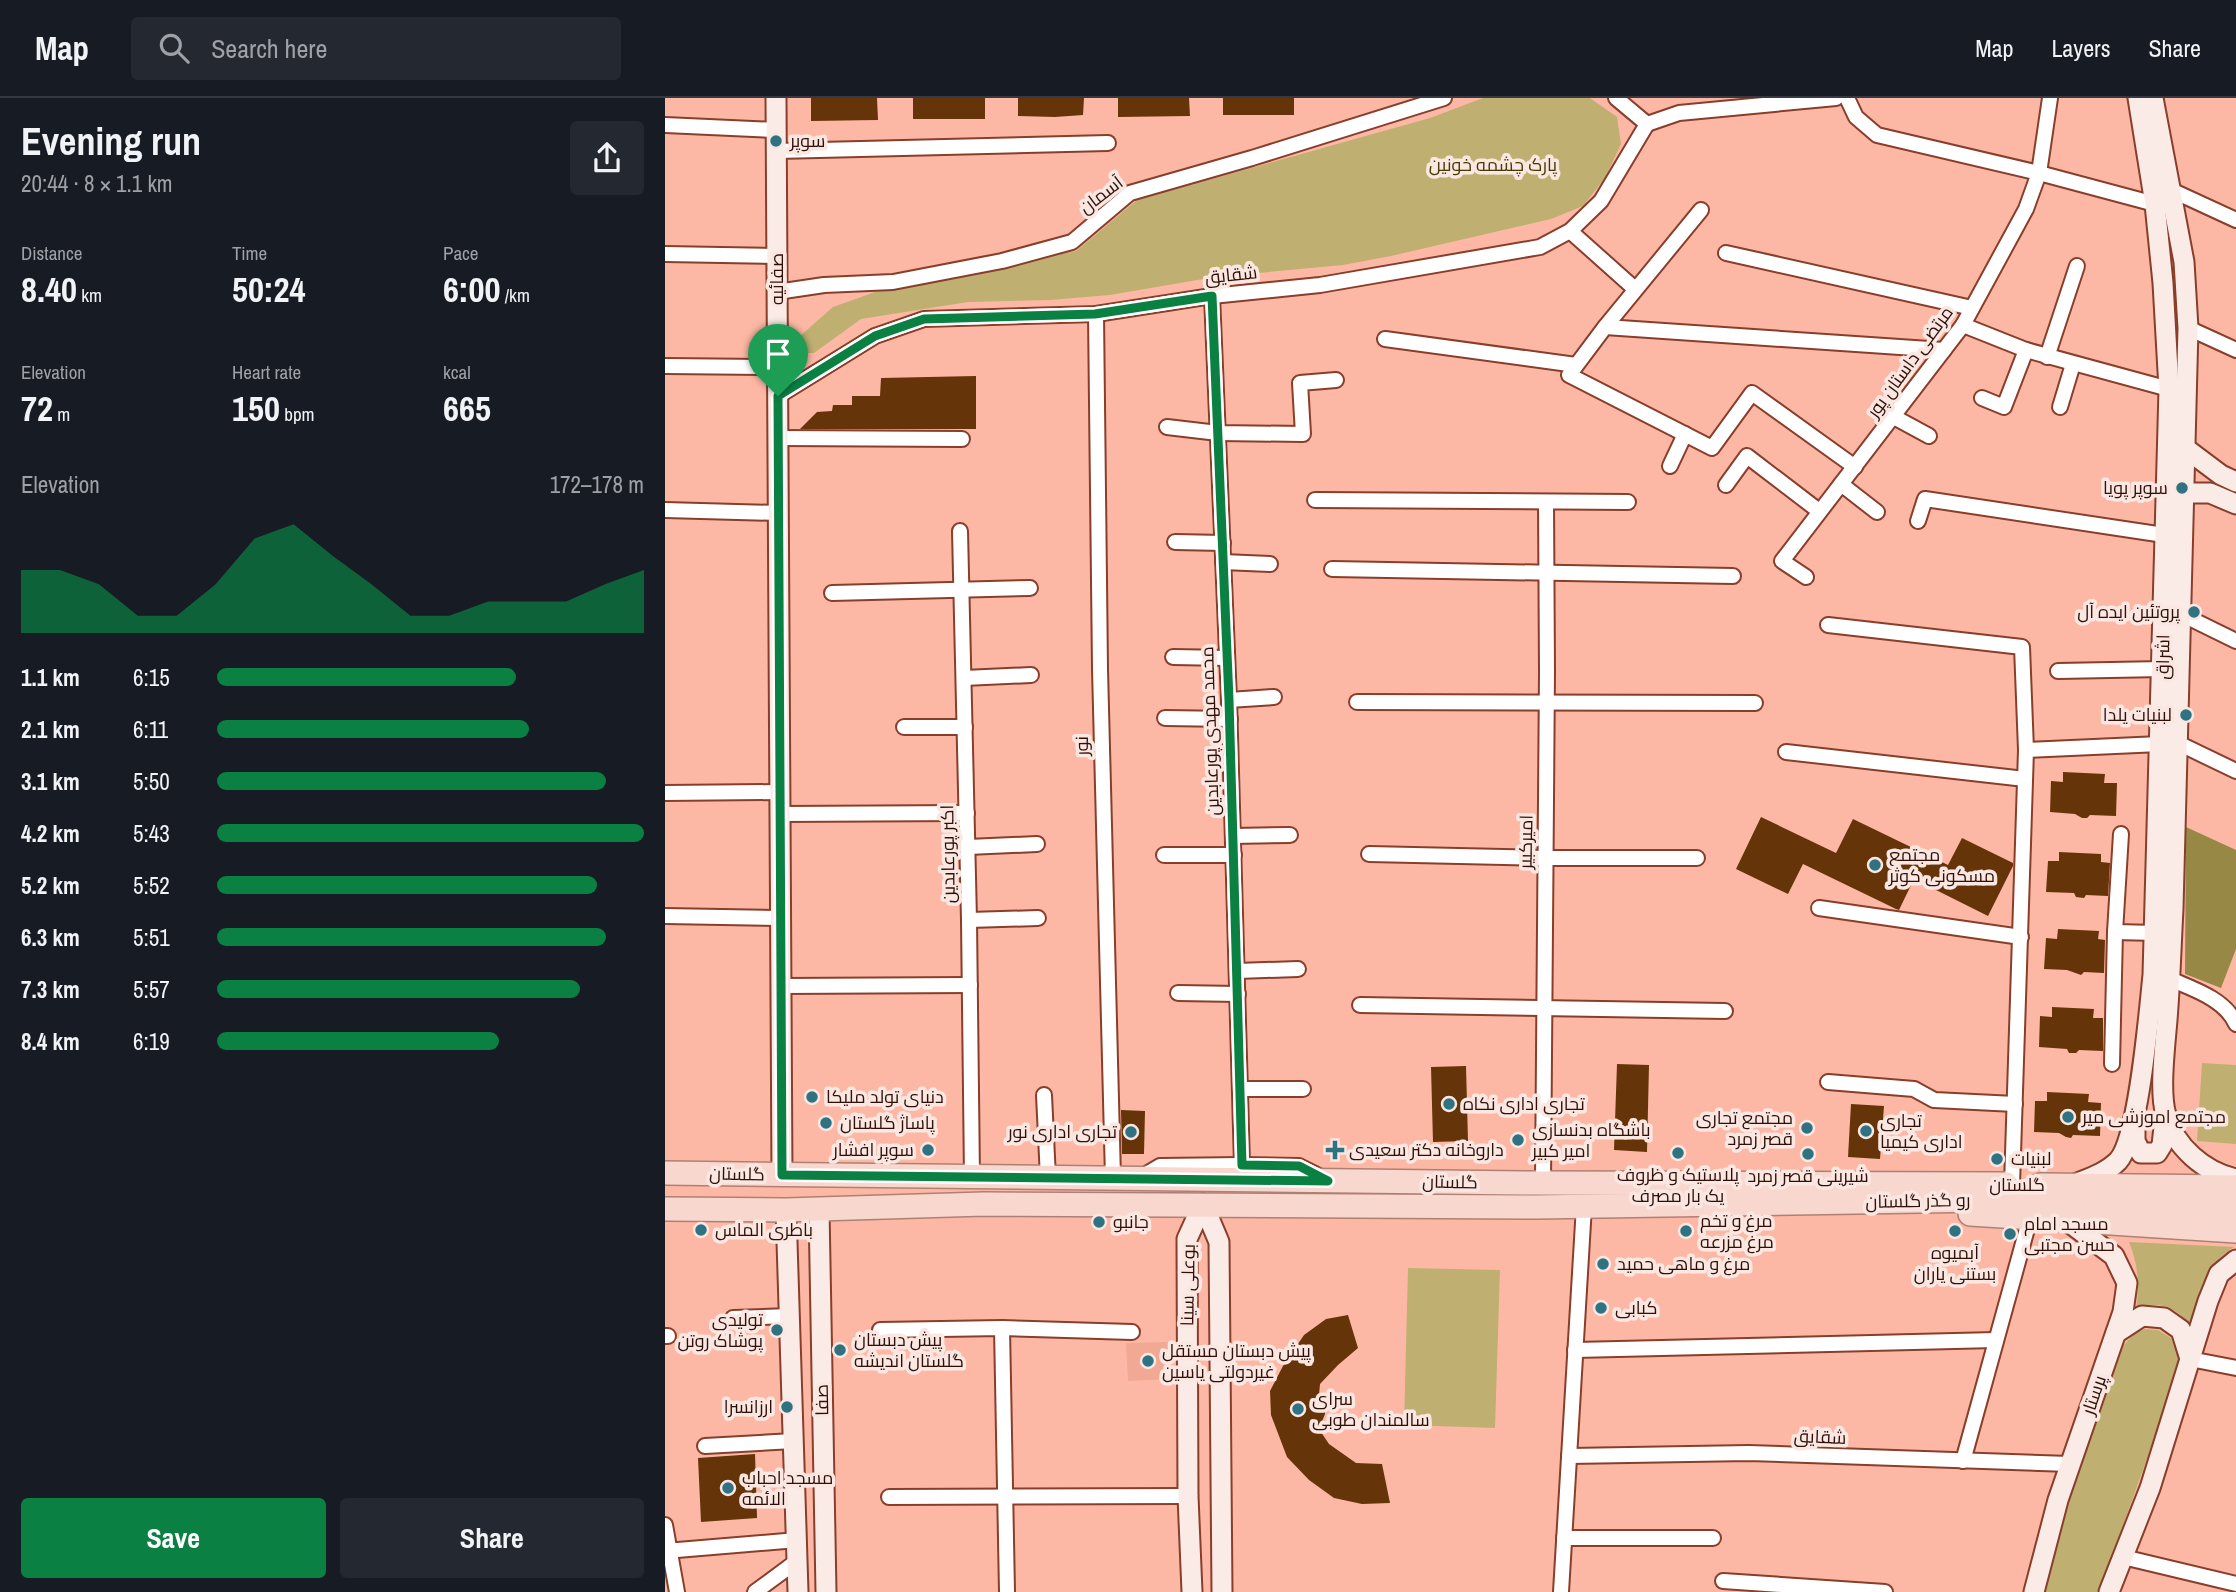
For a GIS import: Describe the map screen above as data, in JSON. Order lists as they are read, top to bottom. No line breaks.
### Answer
{"streets":{"main road":["صفائیه","اشراق","گلستان","رو گذر گلستان","بوعلی سینا","پرستار","صفا"],"street":["آسمان","شقایق","مرتضی داستان پور","محمد مهدی پورعابدین","نور","امیرکبیر","اکبر پورعابدین"]},"crossings":[["آسمان","صفائیه"],["شقایق","صفائیه"],["شقایق","محمد مهدی پورعابدین"],["شقایق","نور"],["شقایق","پرستار"],["صفائیه","گلستان"],["اشراق","گلستان"],["نور","گلستان"],["امیرکبیر","گلستان"],["اکبر پورعابدین","گلستان"],["گلستان","رو گذر گلستان"],["گلستان","بوعلی سینا"],["گلستان","صفا"]],"parks":["پارک چشمه خونین"],"places":{"other":["سوپر","سوپر پویا","پروتئین ایده آل","لبنیات یلدا","مجتمع مسکونی کوثر","دنیای تولد ملیکا","تجاری اداری نکاه","مجتمع اموزشی میر","پاساژ گلستان","مجتمع تجاری قصر زمرد","تجاری اداری کیمیا","تجاری اداری نور","باشگاه بدنسازی امیر کبیر","سوپر افشار","پلاستیک و ظروف یک بار مصرف","شیرینی قصر زمرد","لبنیات","جانبو","باطری الماس","مرغ و تخم مرغ مزرعه","آبمیوه بستنی یاران","مسجد امام حسن مجتبی","مرغ و ماهی حمید","کبابی","تولیدی پوشاک روتن","پیش دبستان گلستان اندیشه","پیش دبستان مستقل غیردولتی یاسین","ارزانسرا","سرای سالمندان طوبی","مسجد احباب الائمه"],"health":["داروخانه دکتر سعیدی"]},"page":{"header":"Map","search":"Search here","nav":["Map","Layers","Share"],"heading":["Evening run","20:44 · 8 × 1.1 km"],"stats":[["Distance","8.40 km"],["Time","50:24"],["Pace","6:00 /km"],["Elevation","72 m"],["Heart rate","150 bpm"],["kcal","665"]],"chart":["Elevation","172–178 m"],"list":[{"name":"1.1 km","note":"6:15"},{"name":"2.1 km","note":"6:11"},{"name":"3.1 km","note":"5:50"},{"name":"4.2 km","note":"5:43"},{"name":"5.2 km","note":"5:52"},{"name":"6.3 km","note":"5:51"},{"name":"7.3 km","note":"5:57"},{"name":"8.4 km","note":"6:19"}],"buttons":["Save","Share"]}}
